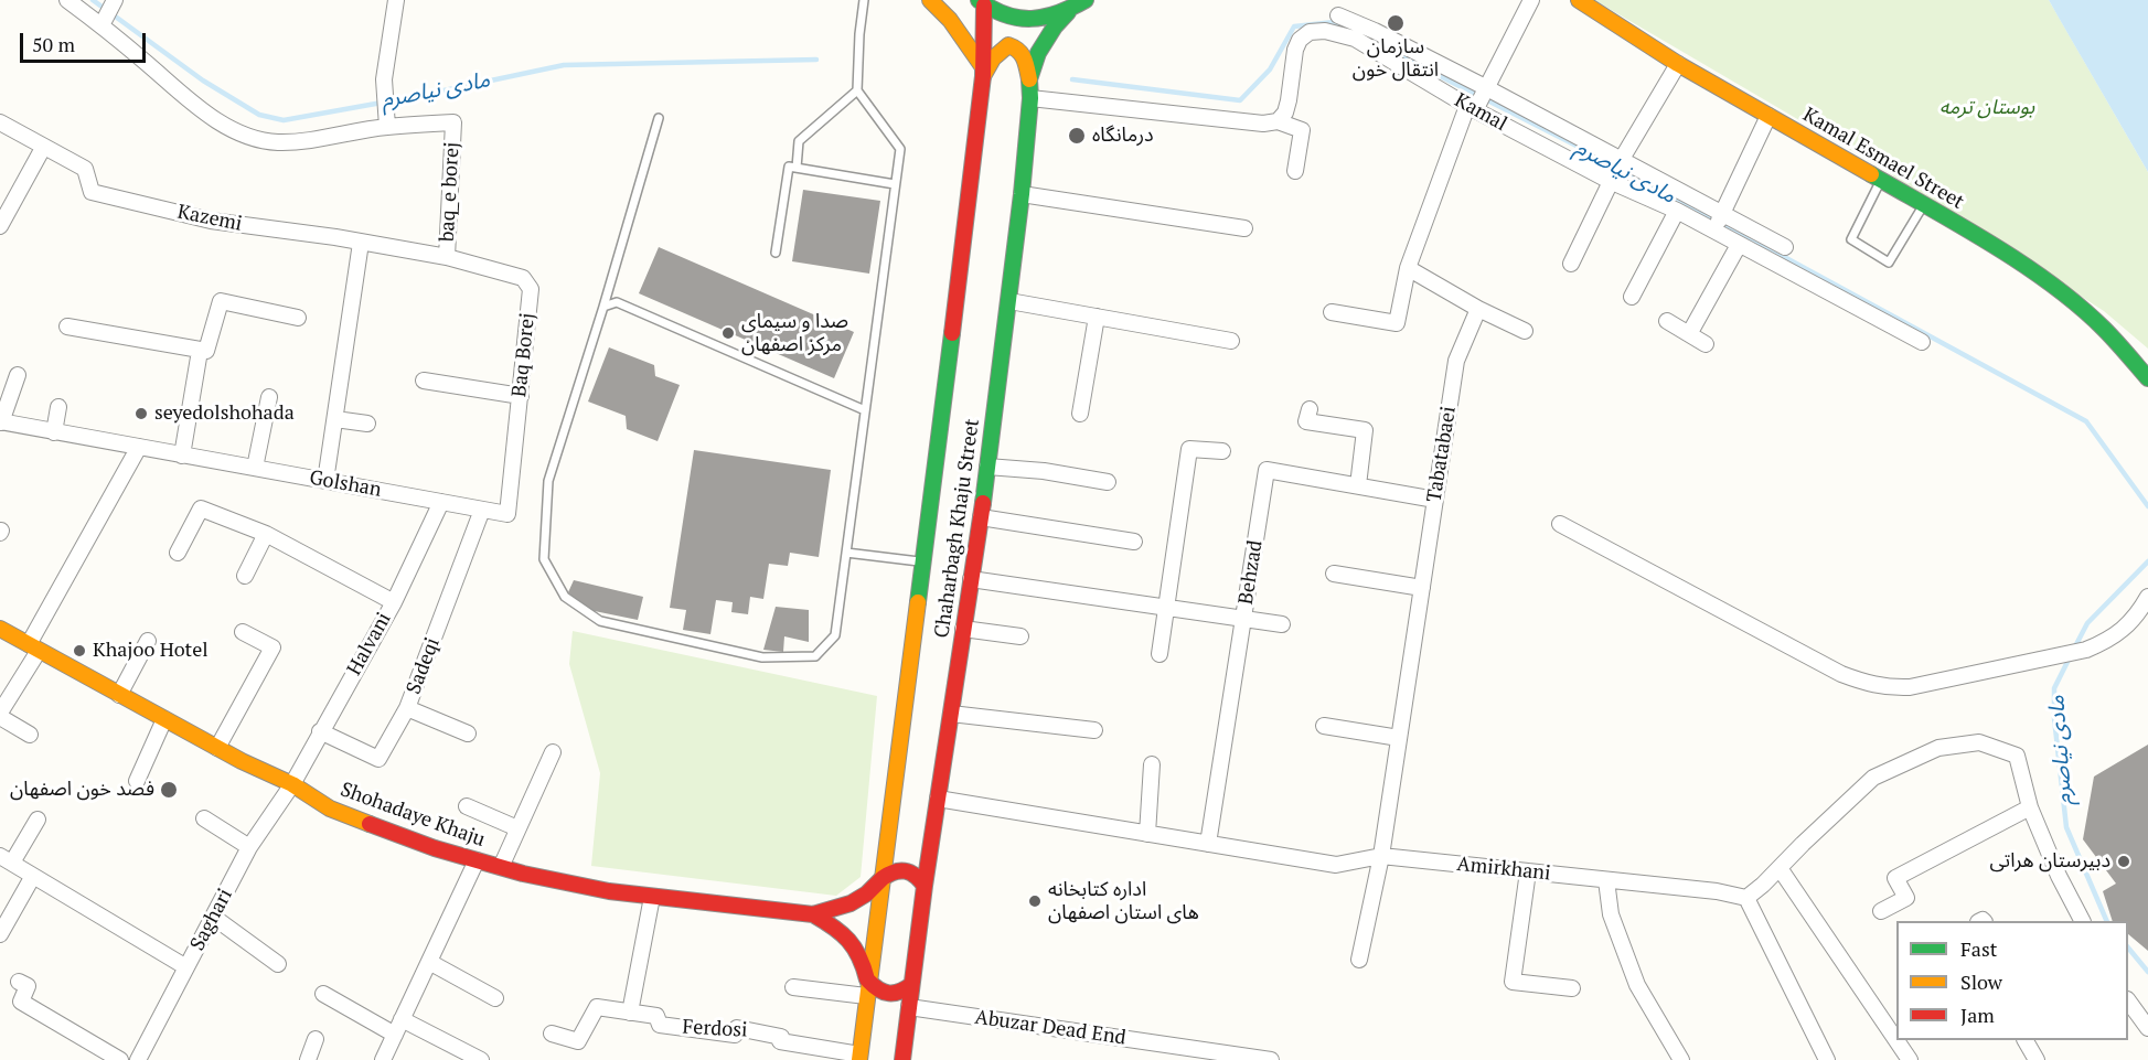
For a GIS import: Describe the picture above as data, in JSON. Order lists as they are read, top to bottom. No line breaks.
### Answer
{"streets":{"main road":["Kamal Esmael Street","Chaharbagh Khaju Street","Shohadaye Khaju"],"street":["Kamal","baq_e borej","Kazemi","Baq Borej","Tabatabaei","Golshan","Behzad","Halvani","Sadeqi","Amirkhani","Saghari","Abuzar Dead End","Ferdosi"]},"crossings":[["baq_e borej","Kazemi"],["baq_e borej","Baq Borej"],["Kazemi","Baq Borej"],["Baq Borej","Golshan"],["Tabatabaei","Behzad"],["Tabatabaei","Amirkhani"],["Golshan","Halvani"],["Golshan","Sadeqi"],["Chaharbagh Khaju Street","Amirkhani"],["Chaharbagh Khaju Street","Abuzar Dead End"],["Chaharbagh Khaju Street","Ferdosi"],["Behzad","Amirkhani"],["Halvani","Sadeqi"],["Halvani","Shohadaye Khaju"],["Halvani","Saghari"],["Shohadaye Khaju","Saghari"]],"water":["مادی نیاصرم"],"parks":["بوستان ترمه"],"places":["سازمان انتقال خون","درمانگاه","صدا و سیمای مرکز اصفهان","seyedolshohada","Khajoo Hotel","فصد خون اصفهان","دبیرستان هراتی","اداره کتابخانه های استان اصفهان"],"legend":["Fast","Slow","Jam"],"scale_bar":"50 m"}
